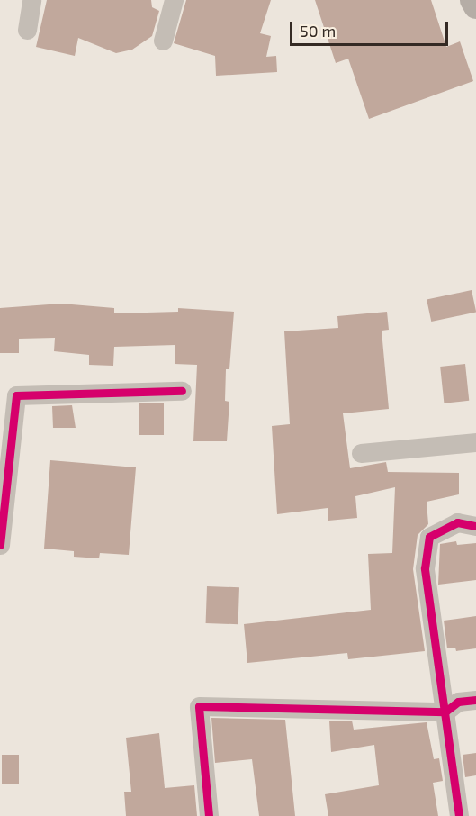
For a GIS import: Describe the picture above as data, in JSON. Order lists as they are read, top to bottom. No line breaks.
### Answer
{"scale_bar":"50 m"}
